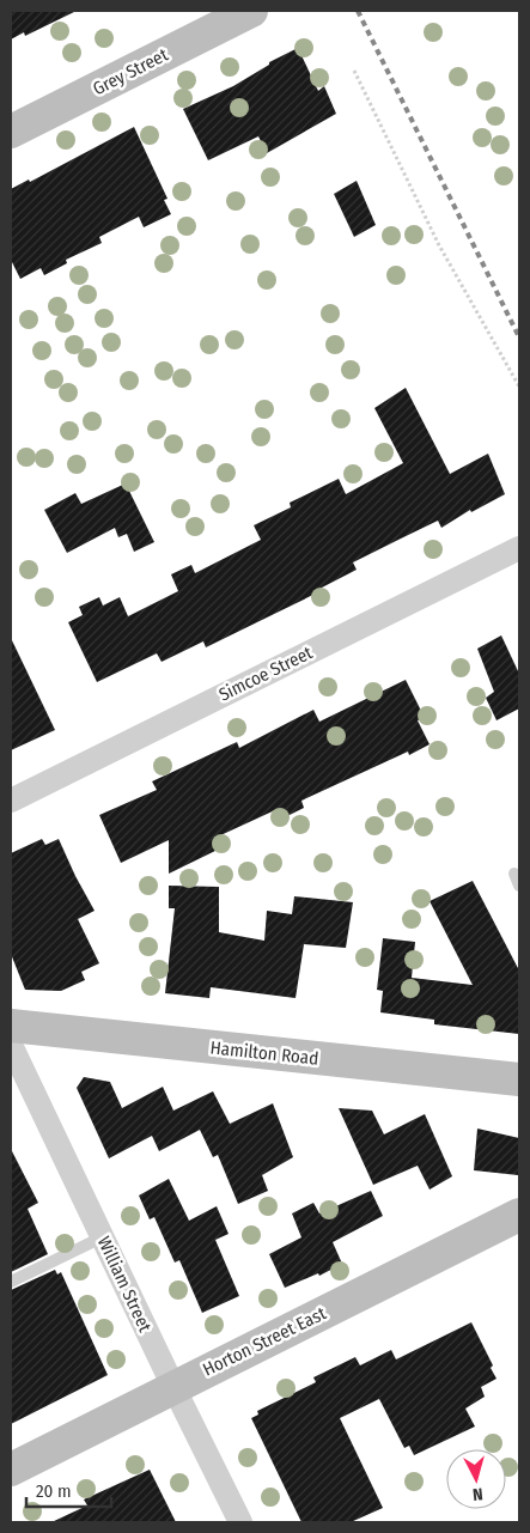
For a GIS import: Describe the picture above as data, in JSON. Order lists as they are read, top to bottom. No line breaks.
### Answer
{"streets":{"street":["Grey Street","Simcoe Street","Hamilton Road","William Street","Horton Street East"]},"crossings":[["William Street","Horton Street East"]],"scale_bar":"20 m","north":"bottom"}
